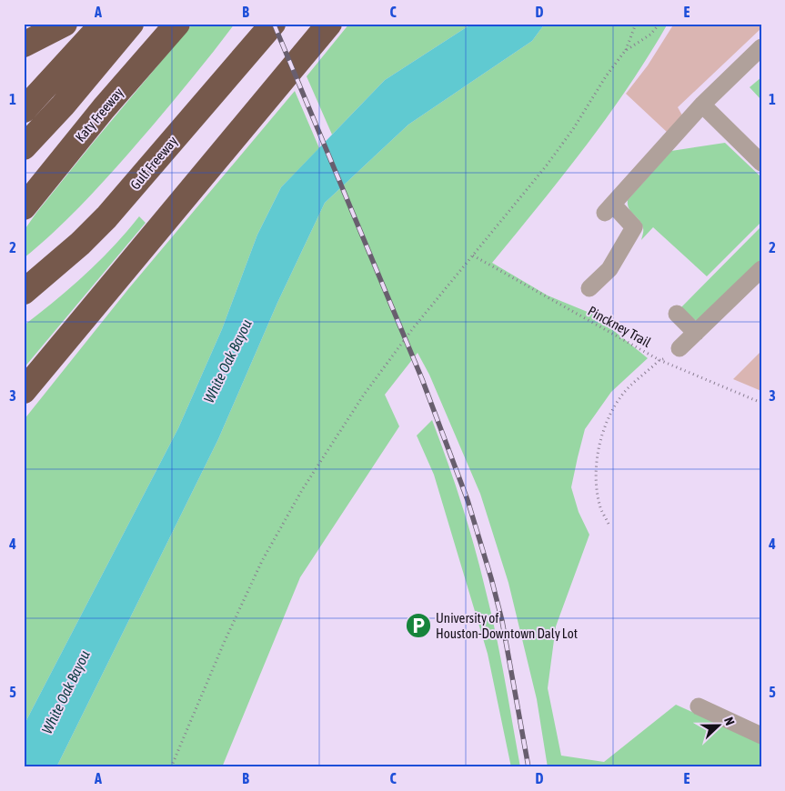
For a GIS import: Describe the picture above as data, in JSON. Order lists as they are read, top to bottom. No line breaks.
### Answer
{"streets":{"highway":["Katy Freeway","Gulf Freeway"],"path":["Pinckney Trail"]},"water":["White Oak Bayou"],"places":{"parking":["University of Houston-Downtown Daly Lot"]},"north":"right","grid":{"columns":["A","B","C","D","E"],"rows":["1","2","3","4","5"]}}
